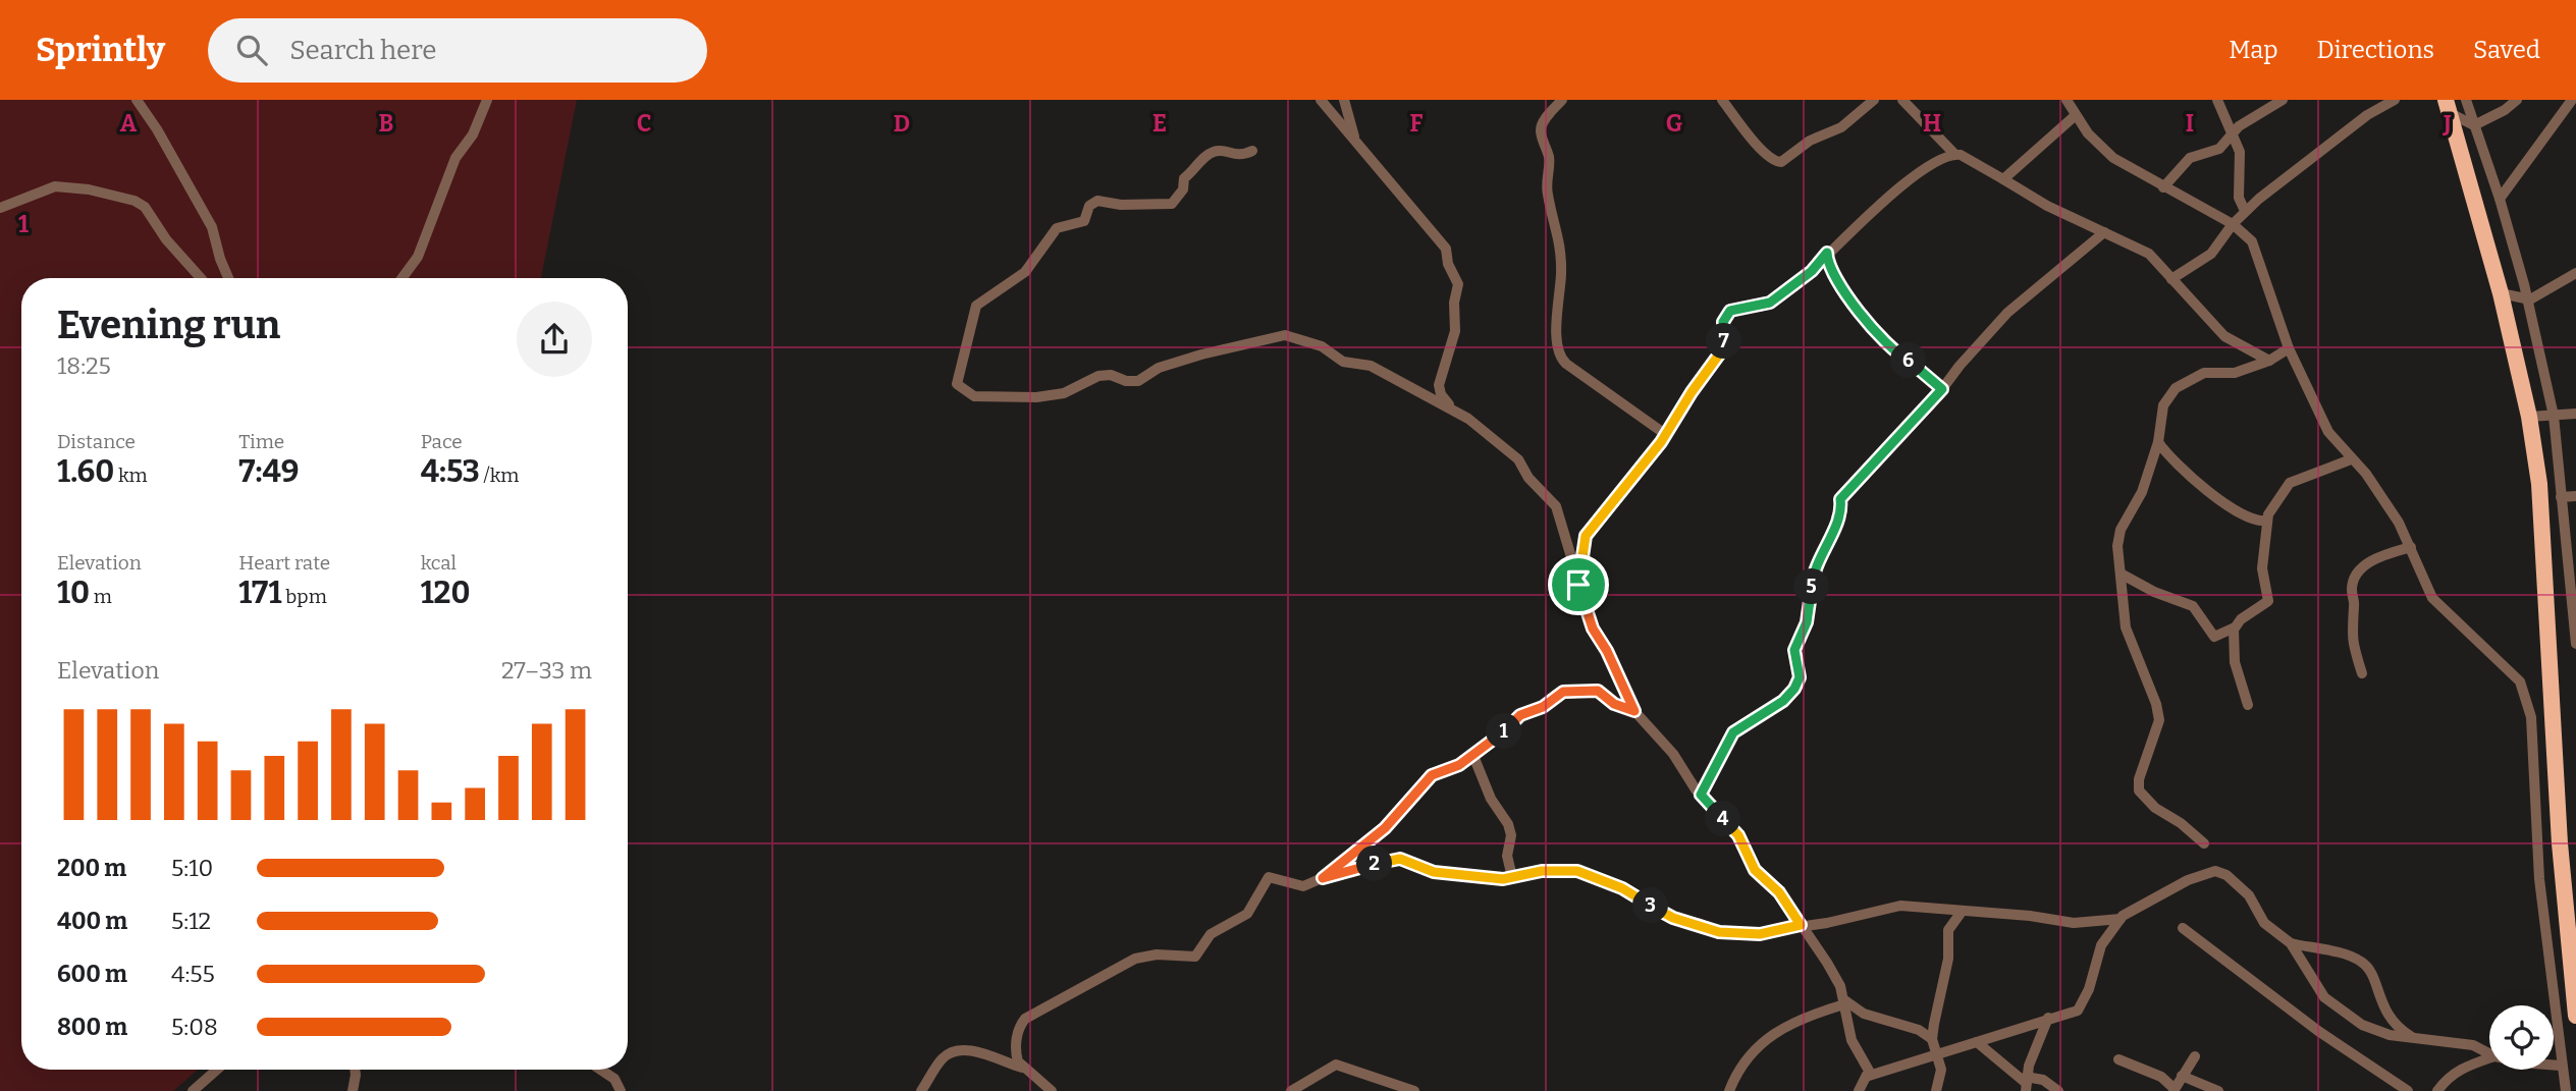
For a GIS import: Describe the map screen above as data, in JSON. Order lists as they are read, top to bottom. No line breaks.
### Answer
{"page":{"header":"Sprintly","search":"Search here","nav":["Map","Directions","Saved"],"heading":["Evening run","18:25"],"pins":["7","6","5","1","4","2","3"],"stats":[["Distance","1.60 km"],["Time","7:49"],["Pace","4:53 /km"],["Elevation","10 m"],["Heart rate","171 bpm"],["kcal","120"]],"chart":["Elevation","27–33 m"],"list":[{"name":"200 m","note":"5:10"},{"name":"400 m","note":"5:12"},{"name":"600 m","note":"4:55"},{"name":"800 m","note":"5:08"}]},"grid":{"columns":["A","B","C","D","E","F","G","H","I","J"],"rows":["1"]}}
